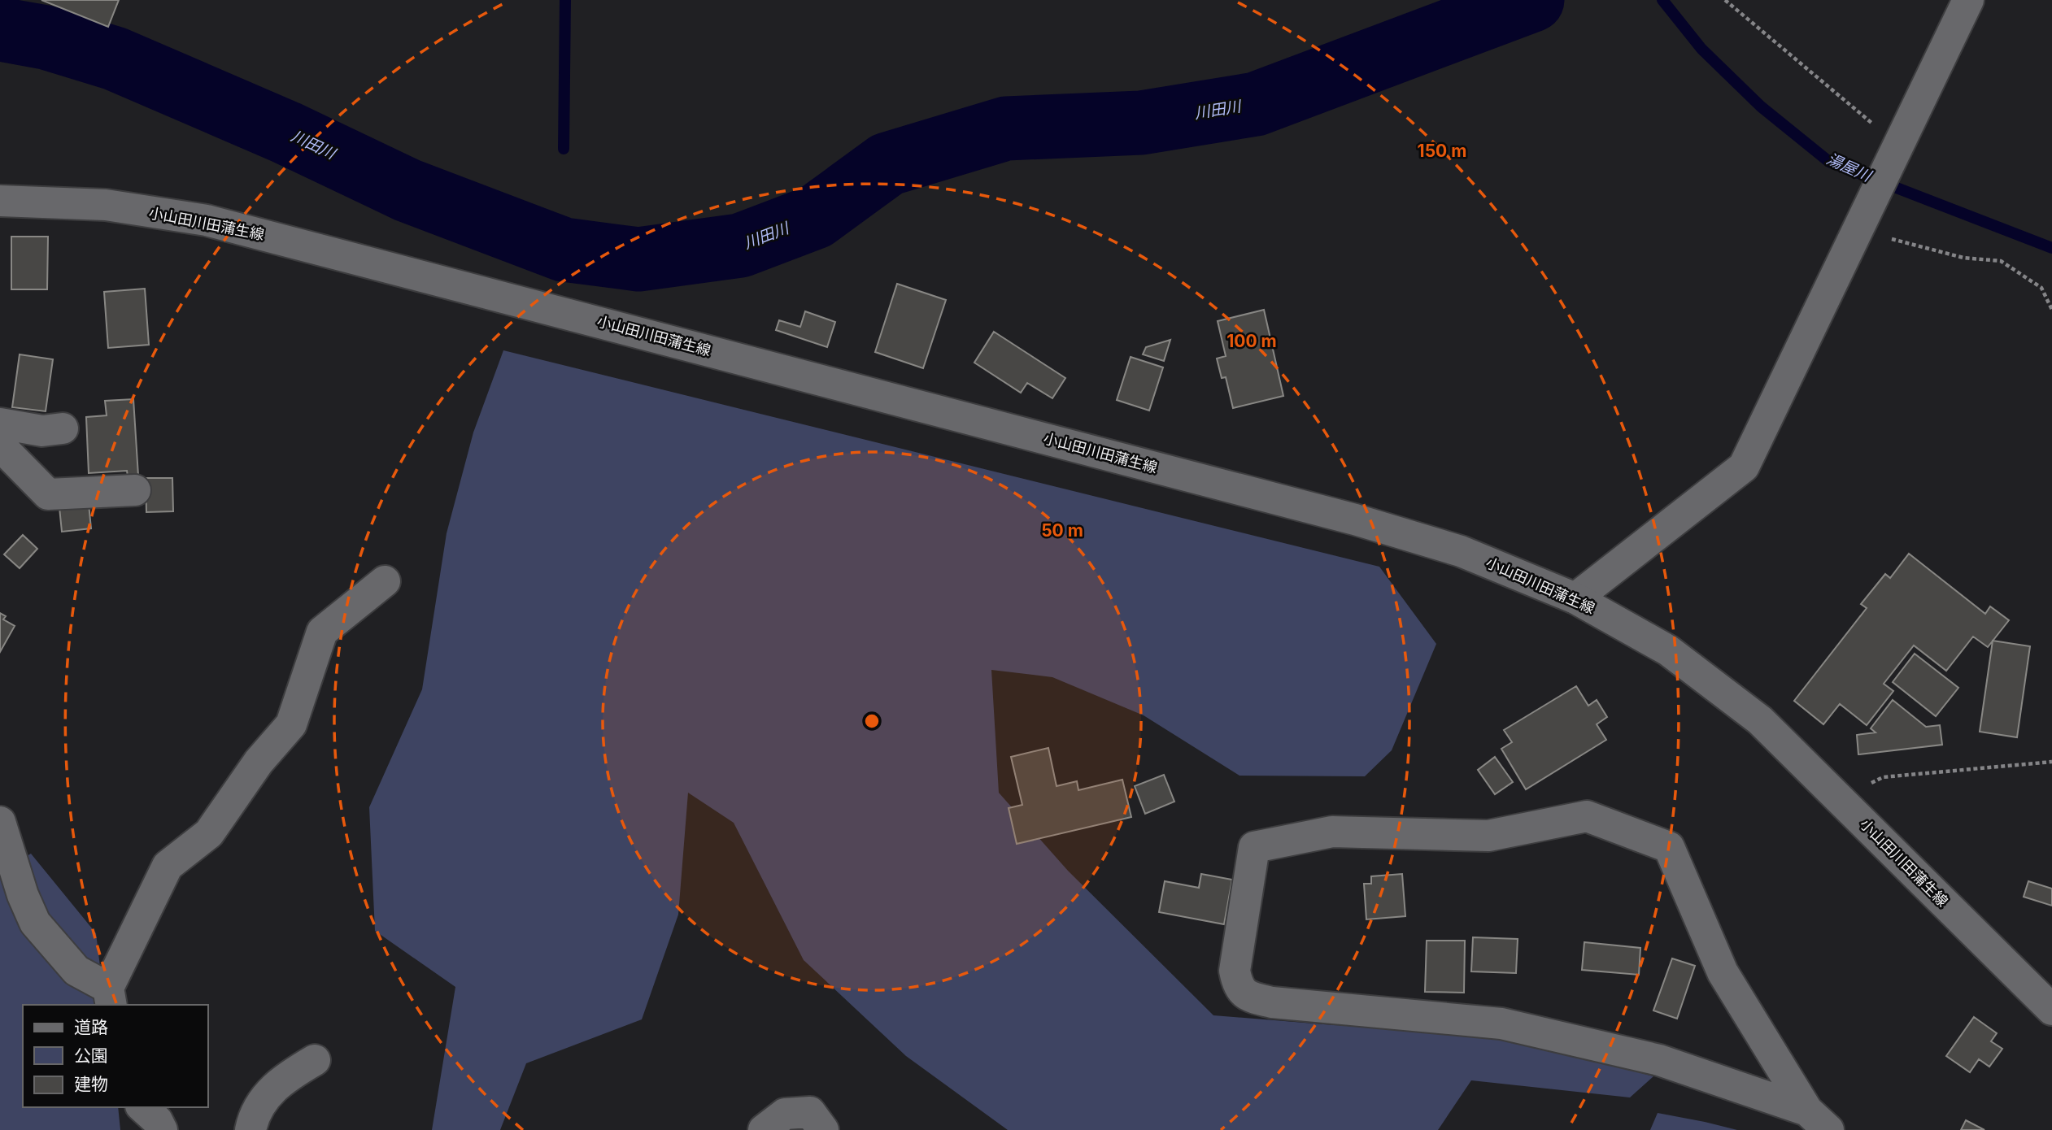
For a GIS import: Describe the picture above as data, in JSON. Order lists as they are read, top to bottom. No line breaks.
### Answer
{"streets":{"street":["小山田川田蒲生線"]},"water":["川田川","湯屋川"],"legend":["道路","公園","建物"],"rings":["150 m","100 m","50 m"]}
